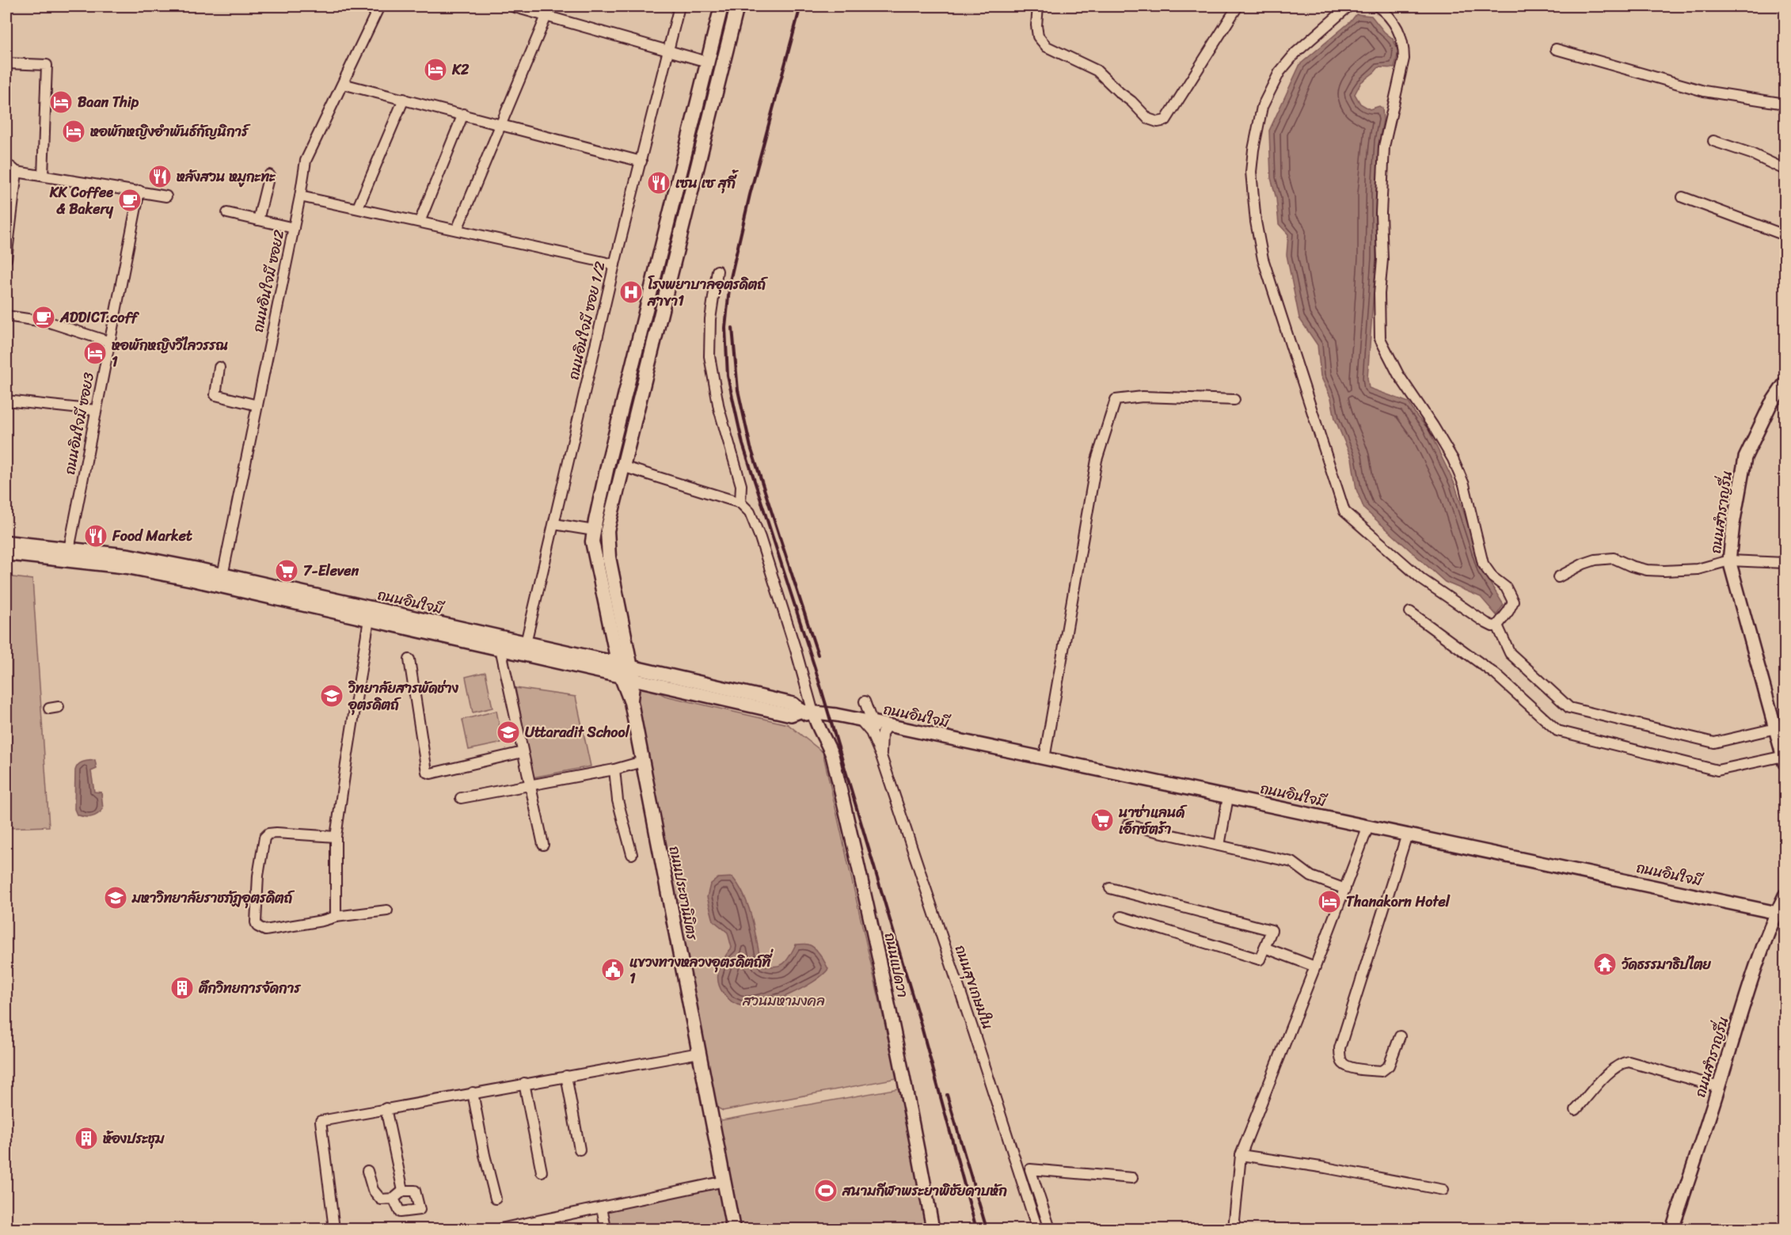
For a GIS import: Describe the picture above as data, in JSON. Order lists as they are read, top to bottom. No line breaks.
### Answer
{"streets":{"main road":["ถนนอินใจมี","ถนนประชานิมิตร"],"street":["ถนนอินใจมี ซอย2","ถนนอินใจมี ซอย 1/2","ถนนอินใจมี ซอย3","ถนนสำราญรื่น","ถนนแปดวา","ถนนสุขเกษมใน"]},"crossings":[["ถนนอินใจมี ซอย2","ถนนอินใจมี"],["ถนนอินใจมี ซอย 1/2","ถนนอินใจมี"],["ถนนอินใจมี ซอย3","ถนนอินใจมี"],["ถนนสำราญรื่น","ถนนอินใจมี"],["ถนนอินใจมี","ถนนประชานิมิตร"],["ถนนอินใจมี","ถนนแปดวา"],["ถนนอินใจมี","ถนนสุขเกษมใน"]],"parks":["สวนมหามงคล"],"places":{"hotel":["K2","Baan Thip","หอพักหญิงอำพันธ์กัญนิการ์","หอพักหญิงวิไลวรรณ 1","Thanakorn Hotel"],"restaurant":["หลังสวน หมูกะทะ","เซน เซ สุกี้","Food Market"],"cafe":["KK Coffee & Bakery","ADDICT.coff"],"hospital":["โรงพยาบาลอุตรดิตถ์ สาขา1"],"supermarket":["7-Eleven","นาซ่าแลนด์ เอ็กซ์ตร้า"],"school or university":["วิทยาลัยสารพัดช่าง อุตรดิตถ์","Uttaradit School","มหาวิทยาลัยราชภัฏอุตรดิตถ์"],"temple":["วัดธรรมาธิปไตย"],"public building":["แขวงทางหลวงอุตรดิตถ์ที่ 1"],"building":["ตึกวิทยการจัดการ","ห้องประชุม"],"sports":["สนามกีฬาพระยาพิชัยดาบหัก"]}}
